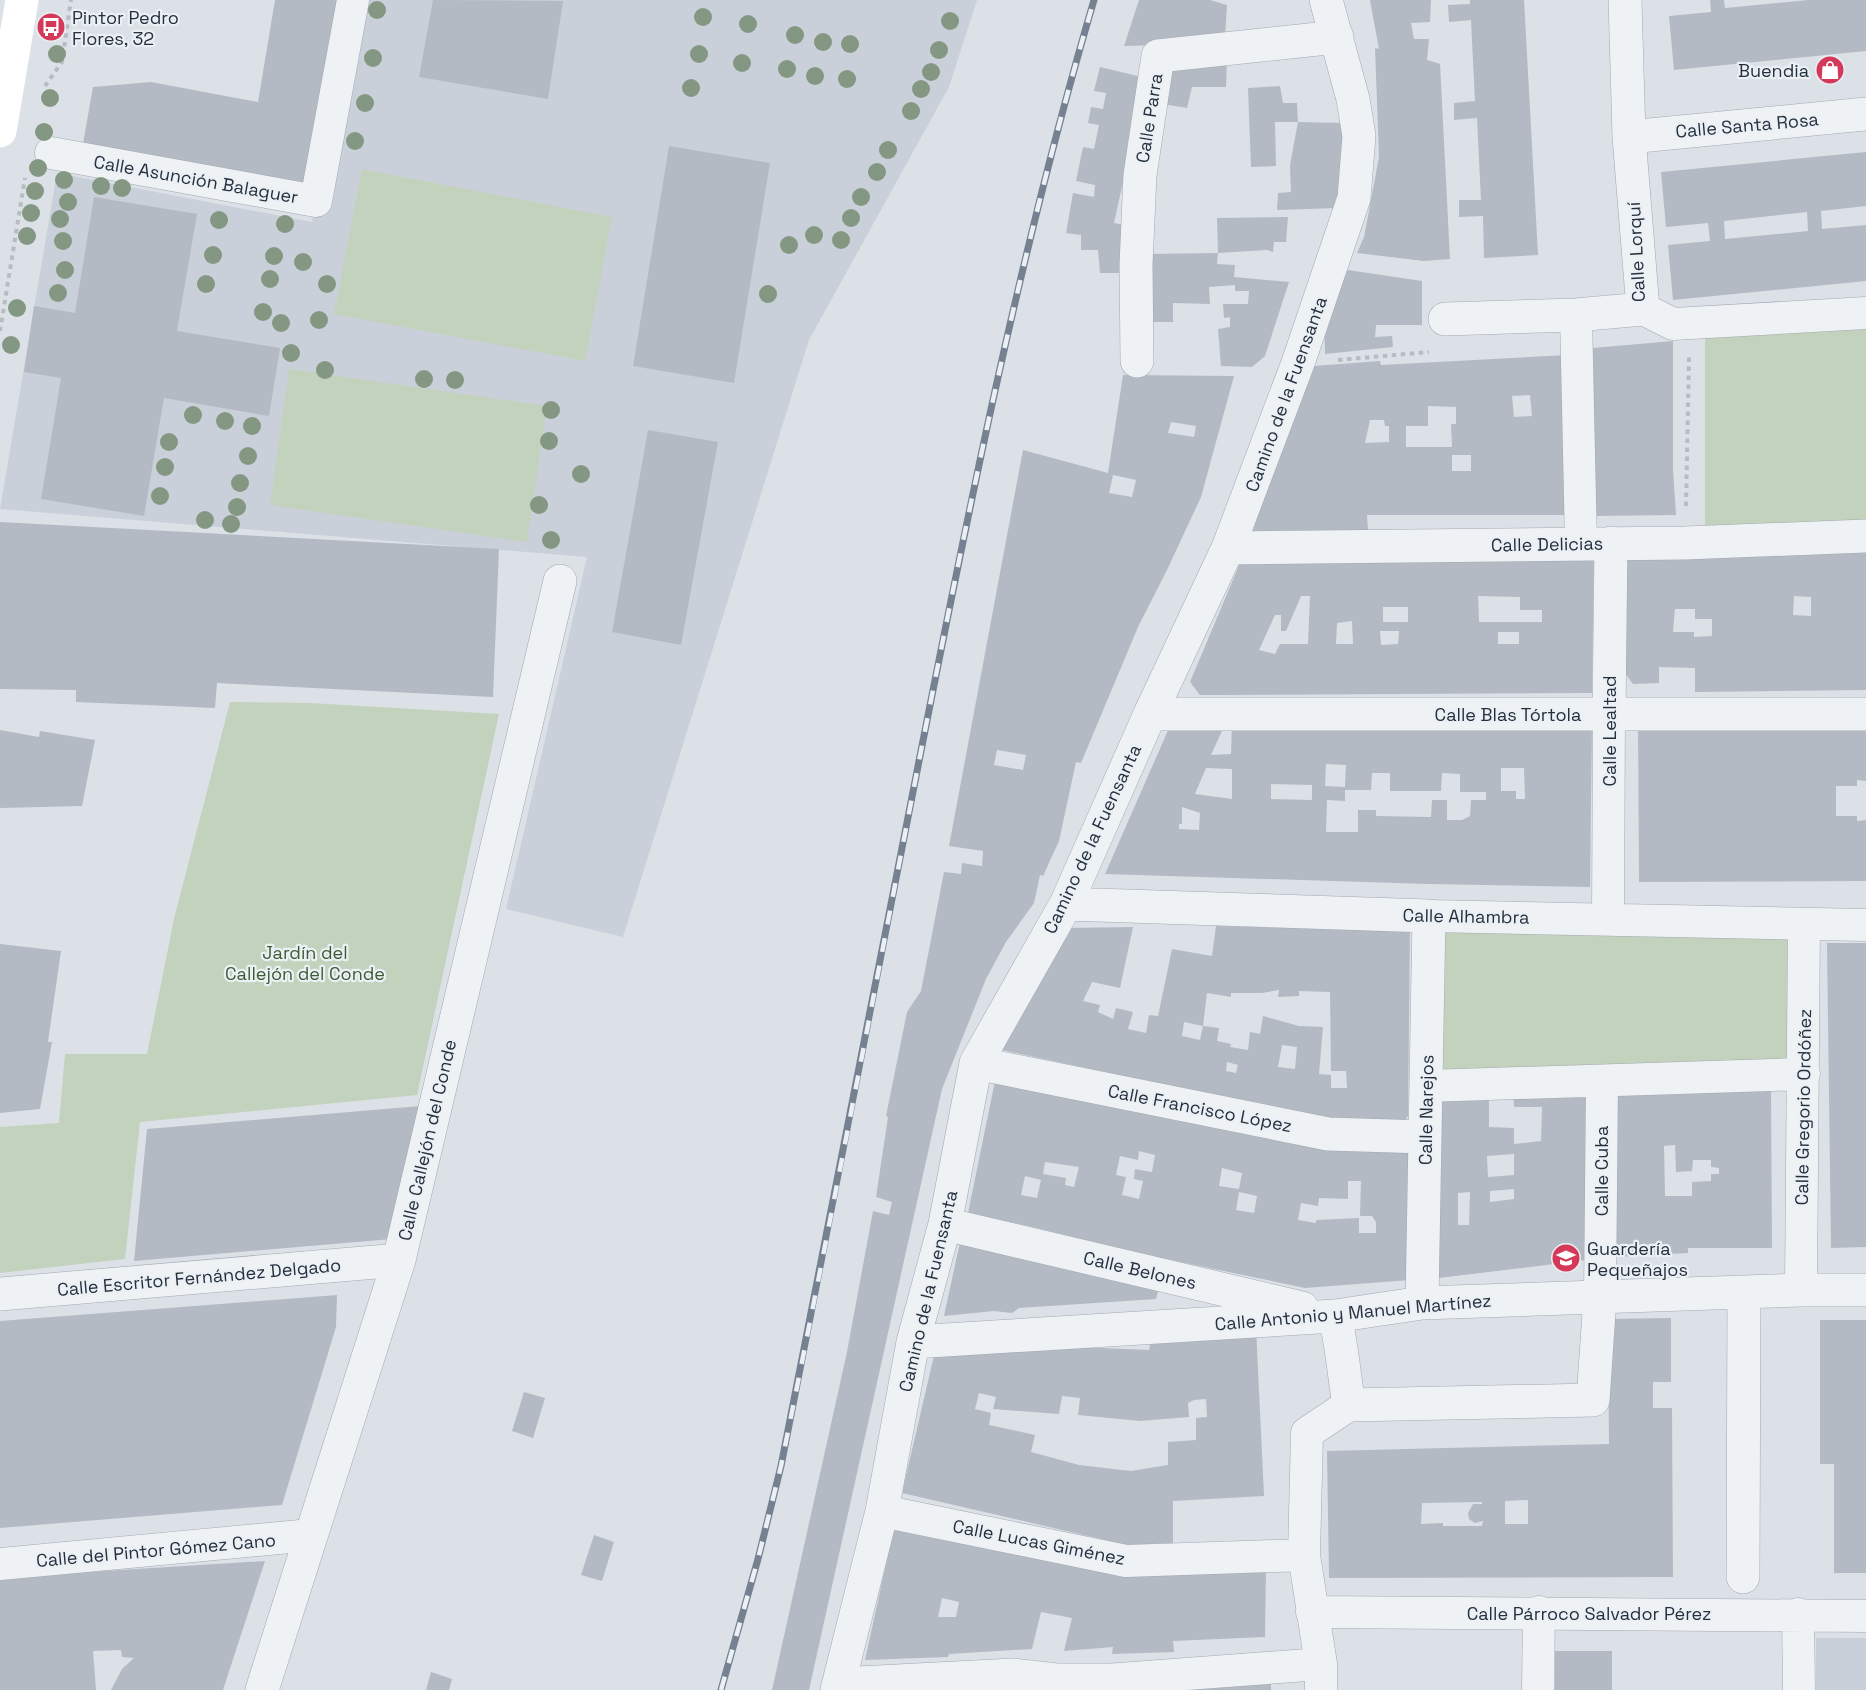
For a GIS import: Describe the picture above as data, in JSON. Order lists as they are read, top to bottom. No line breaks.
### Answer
{"streets":{"street":["Calle Parra","Calle Santa Rosa","Calle Asunción Balaguer","Calle Lorquí","Camino de la Fuensanta","Calle Delicias","Calle Blas Tórtola","Calle Lealtad","Calle Alhambra","Calle Gregorio Ordóñez","Calle Francisco López","Calle Narejos","Calle Callejón del Conde","Calle Cuba","Calle Belones","Calle Escritor Fernández Delgado","Calle Antonio y Manuel Martínez","Calle Lucas Giménez","Calle del Pintor Gómez Cano","Calle Párroco Salvador Pérez"]},"crossings":[["Calle Parra","Camino de la Fuensanta"],["Calle Santa Rosa","Calle Lorquí"],["Calle Lorquí","Calle Lealtad"],["Camino de la Fuensanta","Calle Delicias"],["Camino de la Fuensanta","Calle Blas Tórtola"],["Camino de la Fuensanta","Calle Alhambra"],["Camino de la Fuensanta","Calle Francisco López"],["Camino de la Fuensanta","Calle Belones"],["Camino de la Fuensanta","Calle Antonio y Manuel Martínez"],["Camino de la Fuensanta","Calle Lucas Giménez"],["Calle Delicias","Calle Lealtad"],["Calle Blas Tórtola","Calle Lealtad"],["Calle Lealtad","Calle Alhambra"],["Calle Alhambra","Calle Gregorio Ordóñez"],["Calle Alhambra","Calle Narejos"],["Calle Gregorio Ordóñez","Calle Antonio y Manuel Martínez"],["Calle Francisco López","Calle Narejos"],["Calle Narejos","Calle Antonio y Manuel Martínez"],["Calle Callejón del Conde","Calle Escritor Fernández Delgado"],["Calle Callejón del Conde","Calle del Pintor Gómez Cano"],["Calle Cuba","Calle Antonio y Manuel Martínez"],["Calle Belones","Calle Antonio y Manuel Martínez"]],"parks":["Jardín del Callejón del Conde"],"places":{"bus stop":["Pintor Pedro Flores, 32"],"shop":["Buendia"],"school or university":["Guardería Pequeñajos"]}}
